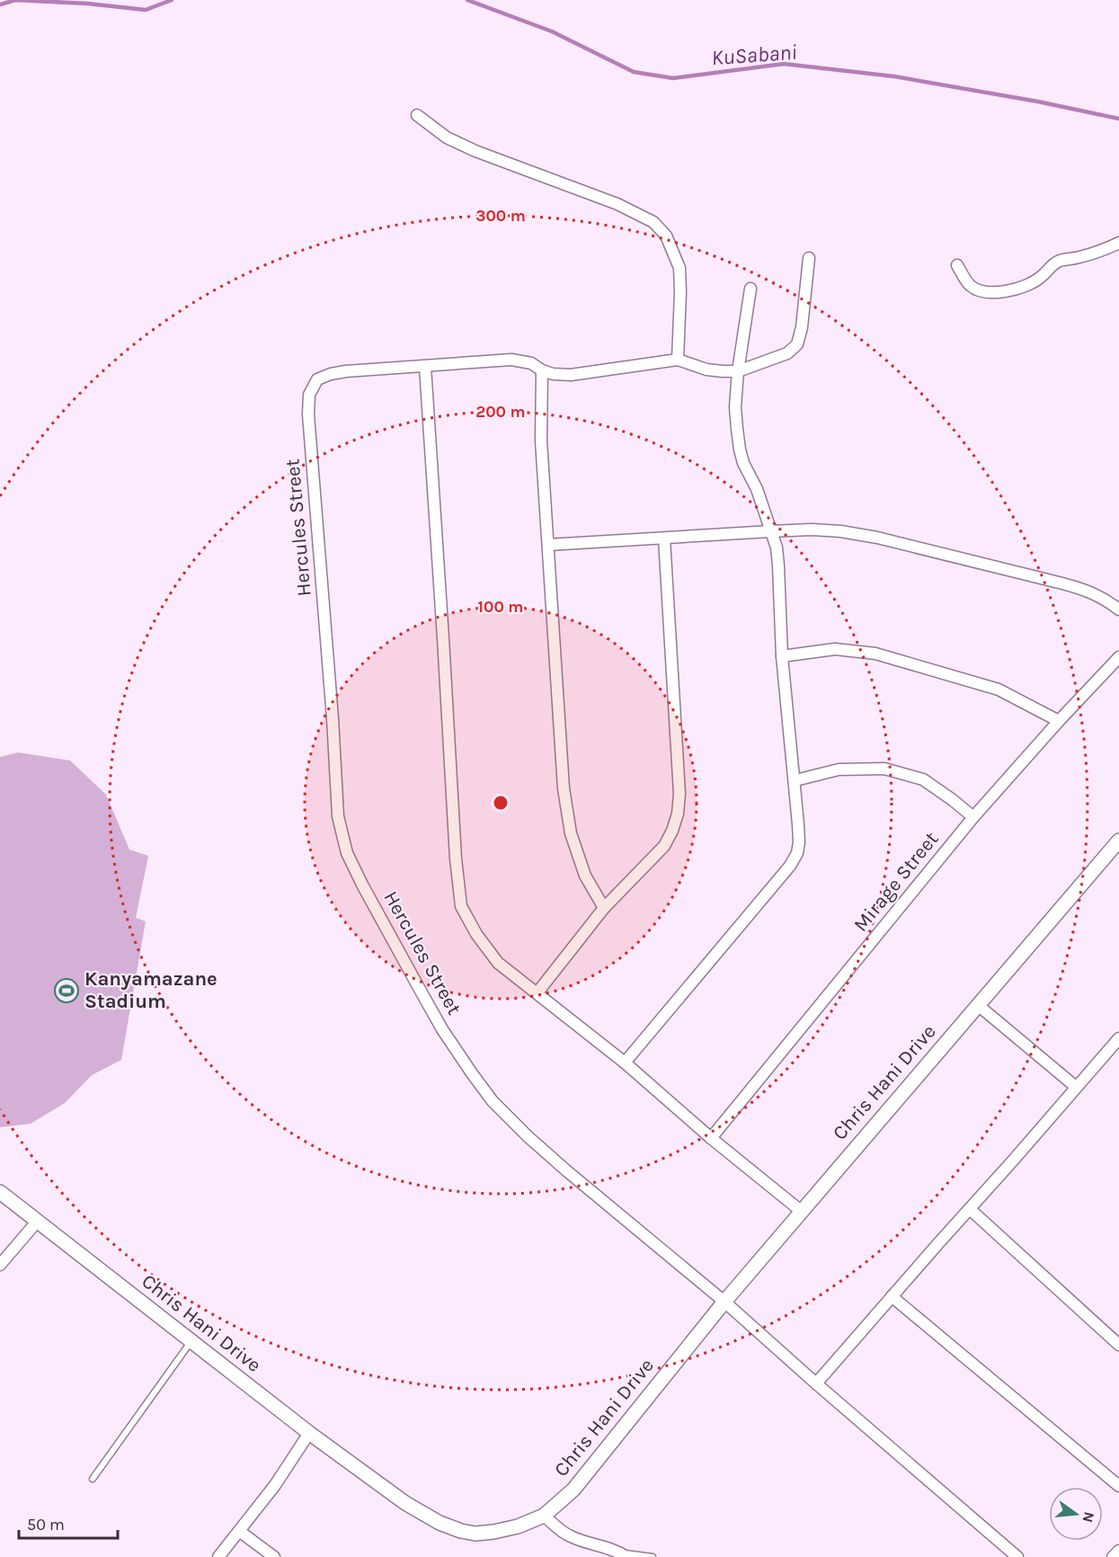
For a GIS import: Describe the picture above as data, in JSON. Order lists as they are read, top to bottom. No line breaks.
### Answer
{"streets":{"street":["Hercules Street","Mirage Street","Chris Hani Drive"]},"crossings":[["Hercules Street","Chris Hani Drive"]],"water":["KuSabani"],"places":{"sports":["Kanyamazane Stadium"]},"scale_bar":"50 m","north":"right","rings":["300 m","200 m","100 m"]}
